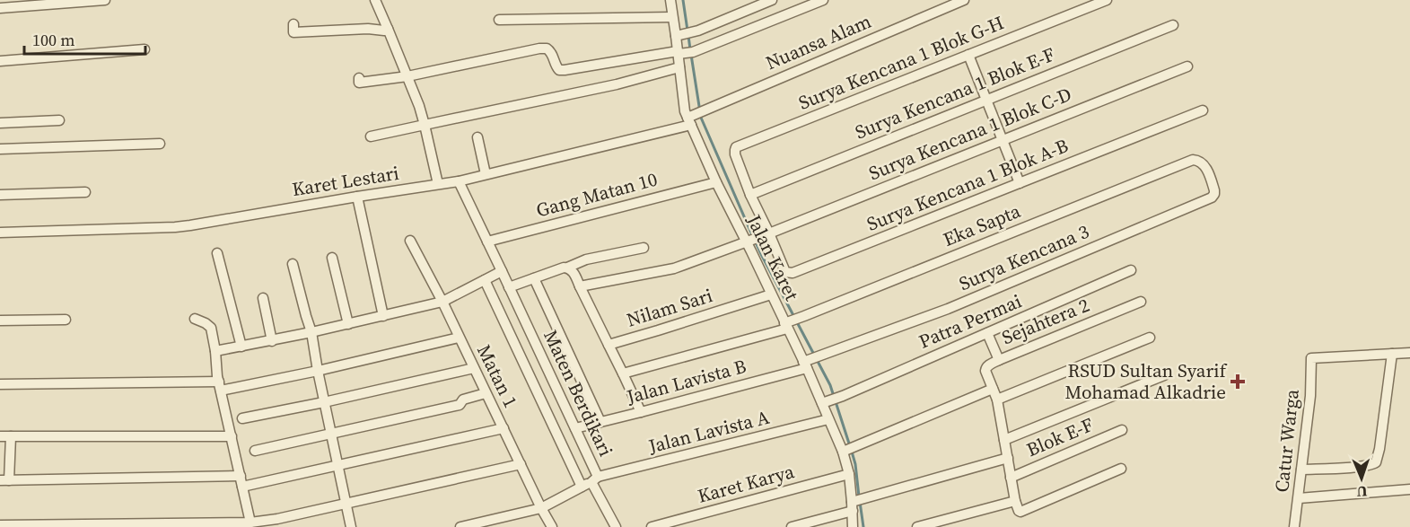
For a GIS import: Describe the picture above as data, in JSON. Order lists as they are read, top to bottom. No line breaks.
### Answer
{"streets":{"street":["Nuansa Alam","Surya Kencana 1 Blok G-H","Surya Kencana 1 Blok E-F","Surya Kencana 1 Blok C-D","Karet Lestari","Surya Kencana 1 Blok A-B","Gang Matan 10","Eka Sapta","Jalan Karet","Surya Kencana 3","Nilam Sari","Patra Permai","Sejahtera 2","Matan 1","Jalan Lavista B","Maten Berdikari","Jalan Lavista A","Blok E-F","Catur Warga","Karet Karya"]},"crossings":[["Nuansa Alam","Karet Lestari"],["Nuansa Alam","Jalan Karet"],["Surya Kencana 1 Blok G-H","Surya Kencana 1 Blok A-B"],["Surya Kencana 1 Blok E-F","Surya Kencana 1 Blok A-B"],["Surya Kencana 1 Blok C-D","Surya Kencana 1 Blok A-B"],["Surya Kencana 1 Blok C-D","Jalan Karet"],["Karet Lestari","Jalan Karet"],["Karet Lestari","Maten Berdikari"],["Gang Matan 10","Jalan Karet"],["Gang Matan 10","Maten Berdikari"],["Eka Sapta","Jalan Karet"],["Eka Sapta","Surya Kencana 3"],["Eka Sapta","Nilam Sari"],["Jalan Karet","Surya Kencana 3"],["Jalan Karet","Nilam Sari"],["Jalan Karet","Patra Permai"],["Jalan Karet","Jalan Lavista B"],["Jalan Karet","Jalan Lavista A"],["Jalan Karet","Karet Karya"],["Surya Kencana 3","Jalan Lavista B"],["Nilam Sari","Jalan Lavista B"],["Sejahtera 2","Blok E-F"],["Matan 1","Jalan Lavista A"],["Jalan Lavista B","Maten Berdikari"],["Maten Berdikari","Jalan Lavista A"]],"places":{"health":["RSUD Sultan Syarif Mohamad Alkadrie"]},"scale_bar":"100 m","north":"bottom"}
